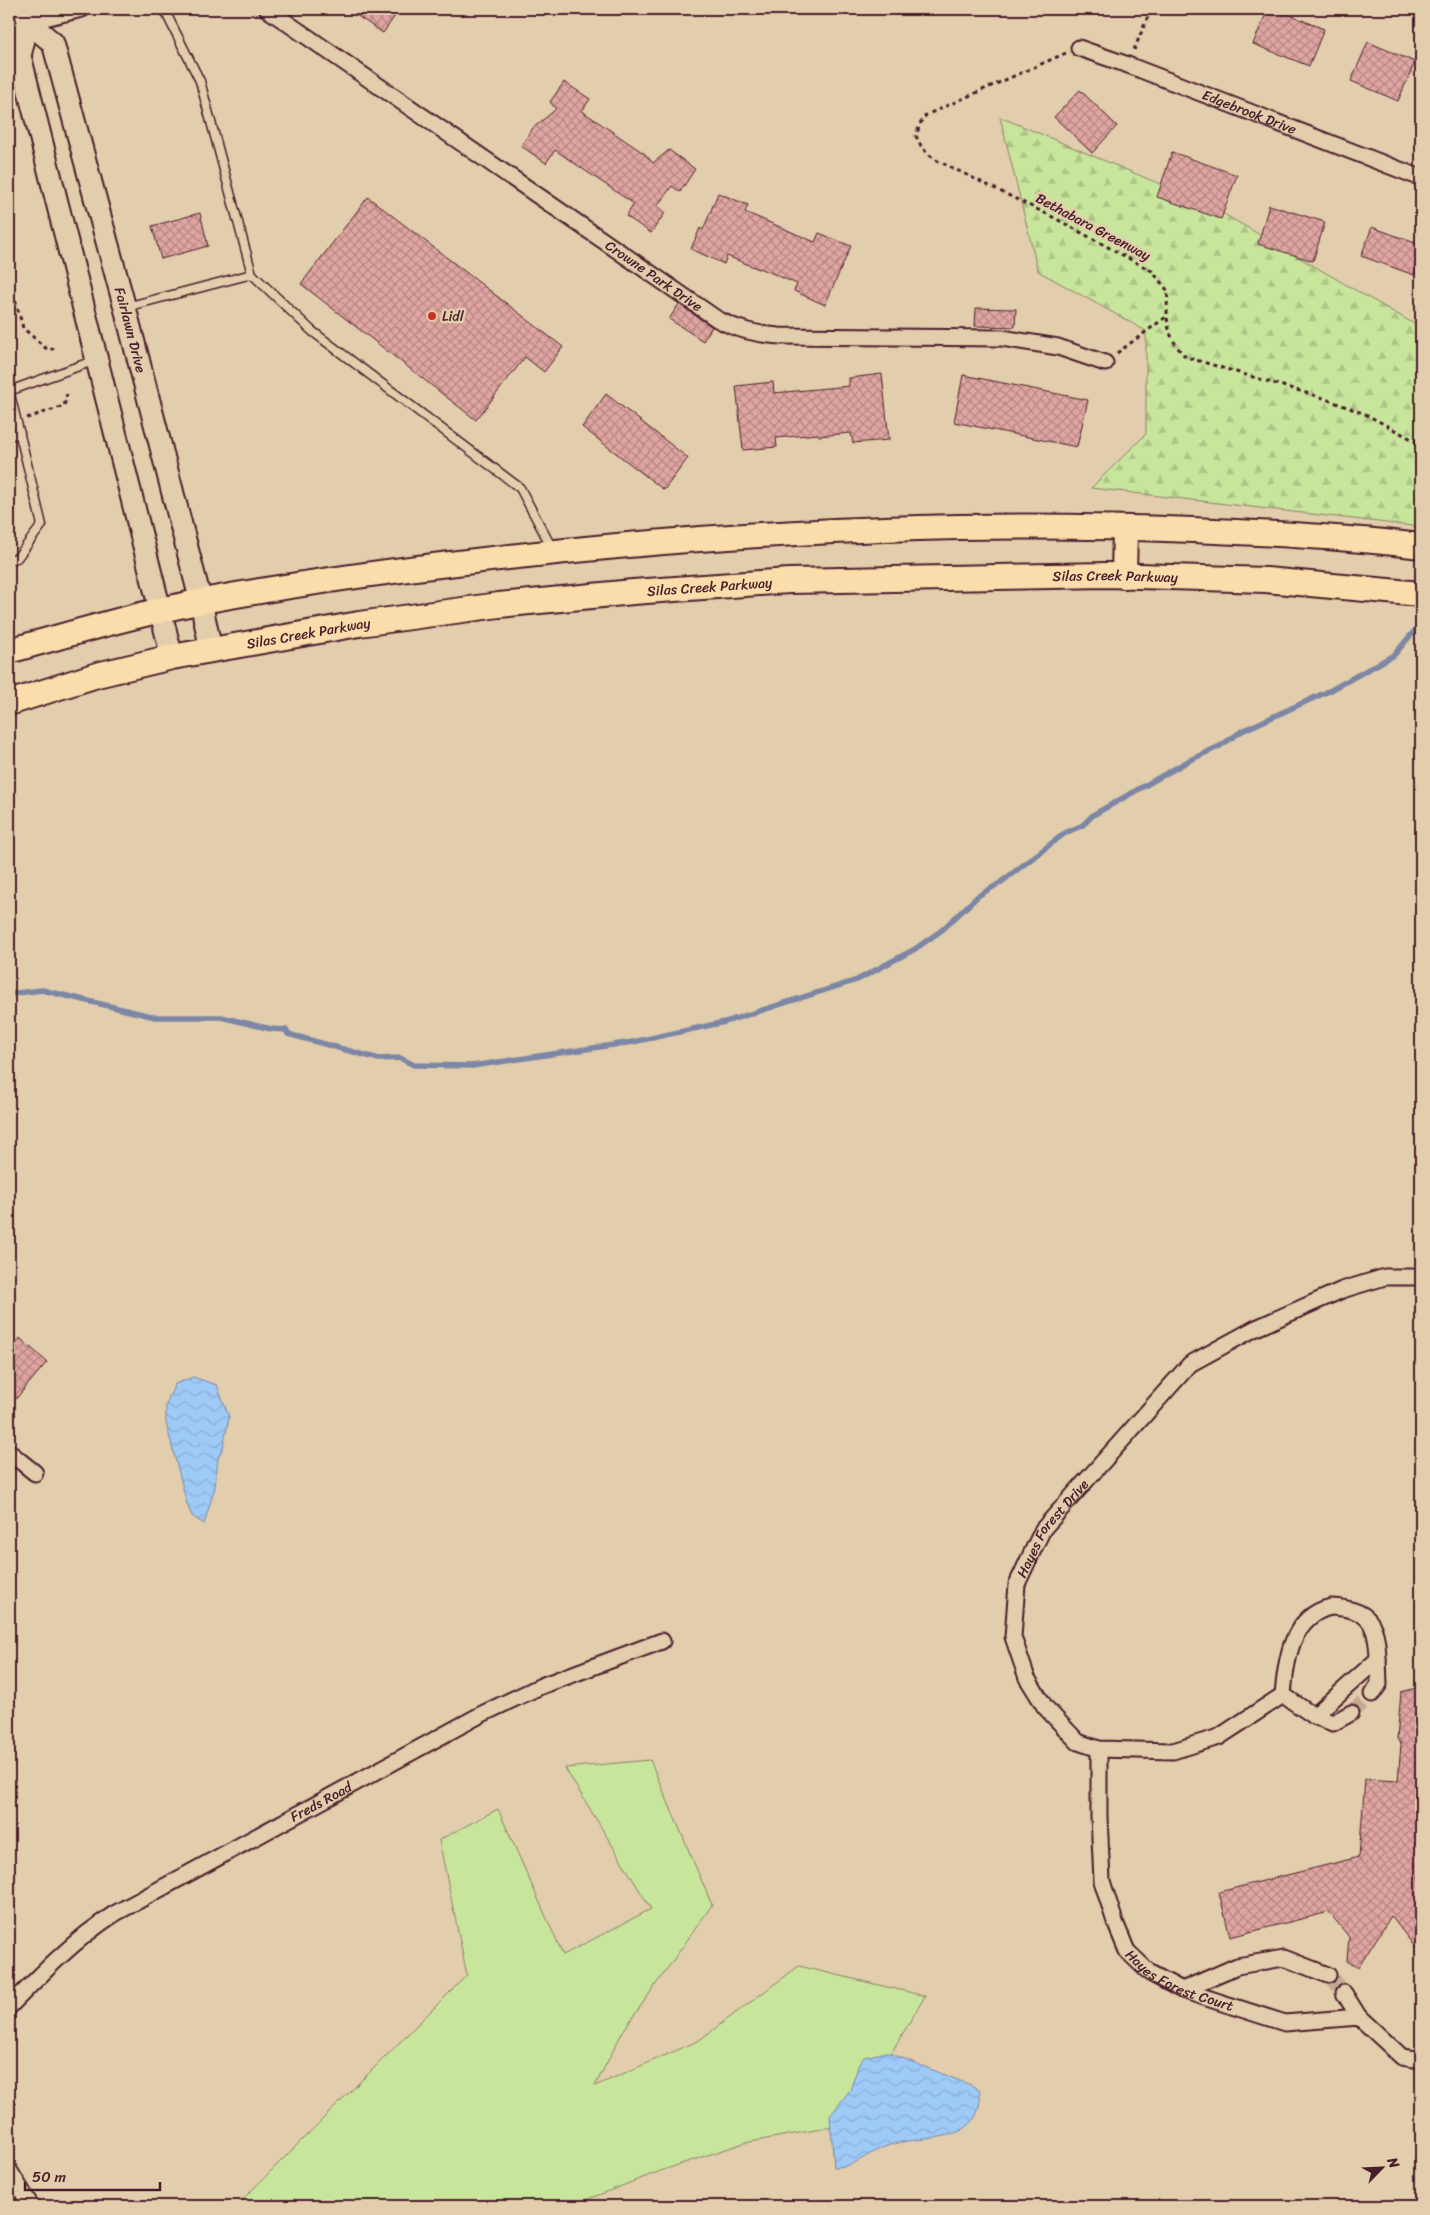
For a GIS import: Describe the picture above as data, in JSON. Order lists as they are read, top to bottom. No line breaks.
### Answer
{"streets":{"main road":["Fairlawn Drive","Silas Creek Parkway"],"street":["Edgebrook Drive","Crowne Park Drive","Hayes Forest Drive","Freds Road","Hayes Forest Court"],"path":["Bethabara Greenway"]},"crossings":[["Edgebrook Drive","Bethabara Greenway"],["Fairlawn Drive","Silas Creek Parkway"],["Hayes Forest Drive","Hayes Forest Court"]],"places":["Lidl"],"scale_bar":"50 m","north":"top right"}
